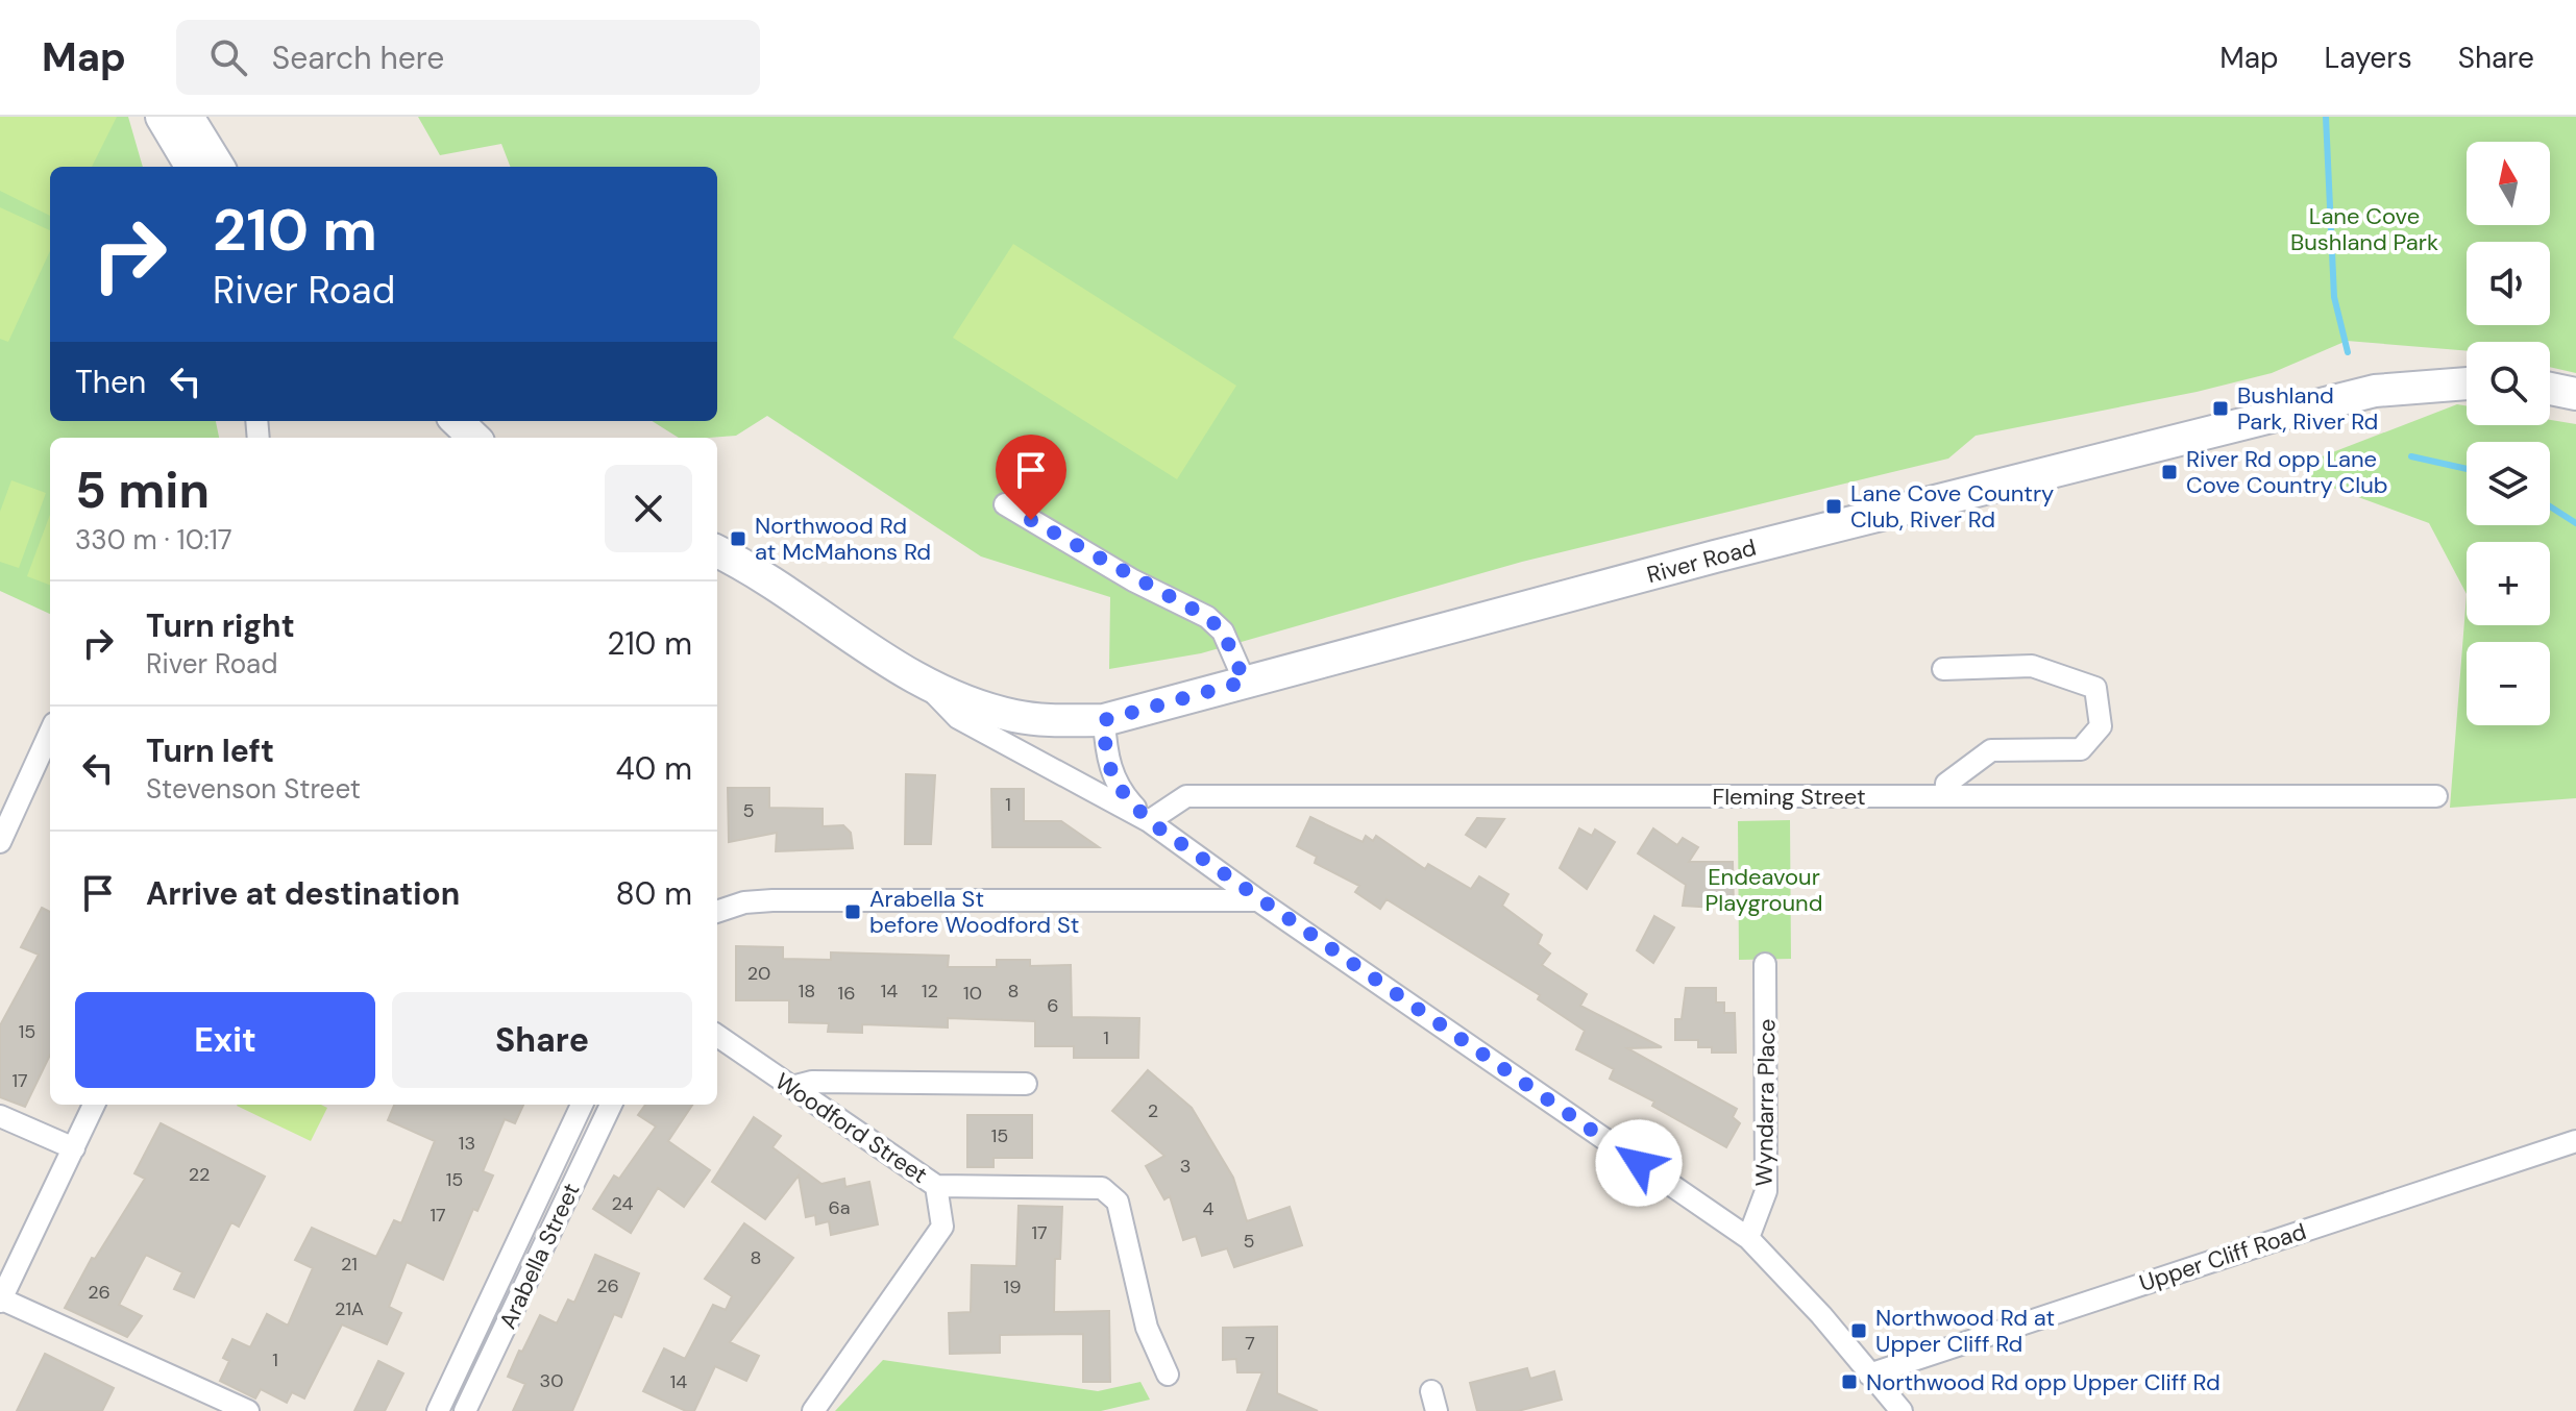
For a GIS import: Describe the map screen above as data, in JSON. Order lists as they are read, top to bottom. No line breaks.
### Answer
{"streets":{"main road":["River Road"],"street":["Fleming Street","Wyndarra Place","Woodford Street","Arabella Street","Upper Cliff Road"]},"parks":["Lane Cove Bushland Park","Endeavour Playground"],"places":{"transit":["Bushland Park, River Rd","River Rd opp Lane Cove Country Club","Lane Cove Country Club, River Rd","Northwood Rd at McMahons Rd","Arabella St before Woodford St","Northwood Rd at Upper Cliff Rd","Northwood Rd opp Upper Cliff Rd"]},"house_numbers":["1","5","20","18","14","12","8","16","10","6","15","1","17","2","15","13","3","22","15","24","6a","4","17","17","5","8","21","26","19","26","21A","7","1","30","14"],"north":"top","page":{"header":"Map","search":"Search here","nav":["Map","Layers","Share"],"map_buttons":["+","−"],"turn":["210 m","River Road"],"then":"Then","heading":["5 min","330 m · 10:17"],"list":[{"name":"Turn right","note":"River Road","value":"210 m"},{"name":"Turn left","note":"Stevenson Street","value":"40 m"},{"name":"Arrive at destination","value":"80 m"}],"buttons":["Exit","Share"]}}
